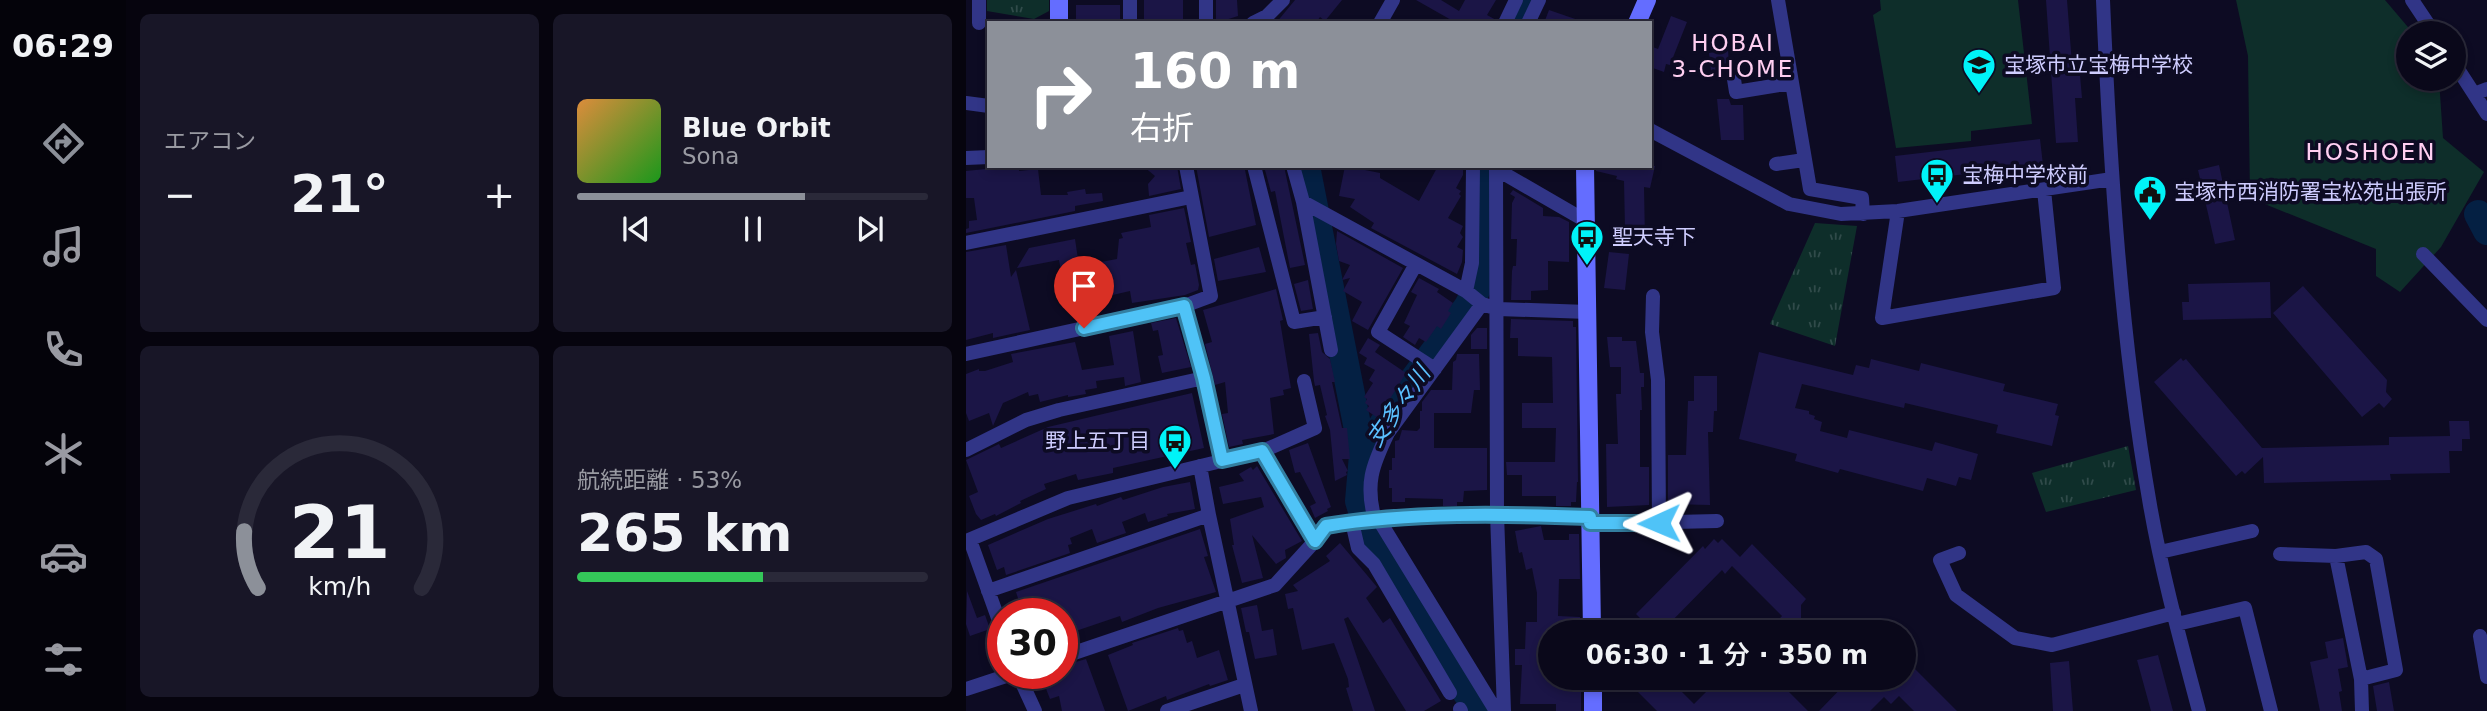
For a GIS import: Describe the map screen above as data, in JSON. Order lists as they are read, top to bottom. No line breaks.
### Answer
{"districts":["HOBAI 3-CHOME","HOSHOEN"],"water":["支多々川"],"places":{"school or university":["宝塚市立宝梅中学校"],"bus stop":["宝梅中学校前","聖天寺下","野上五丁目"],"public building":["宝塚市西消防署宝松苑出張所"]},"page":{"tabs":"06:29","tile":["エアコン",["航続距離 · 53%","265 km"]],"turn":["160 m","右折"],"song":["Blue Orbit","Sona"],"heat":["−","21°","+"],"limit":"30","trip":"06:30 · 1 分 · 350 m","gauge":["21","km/h"]}}
